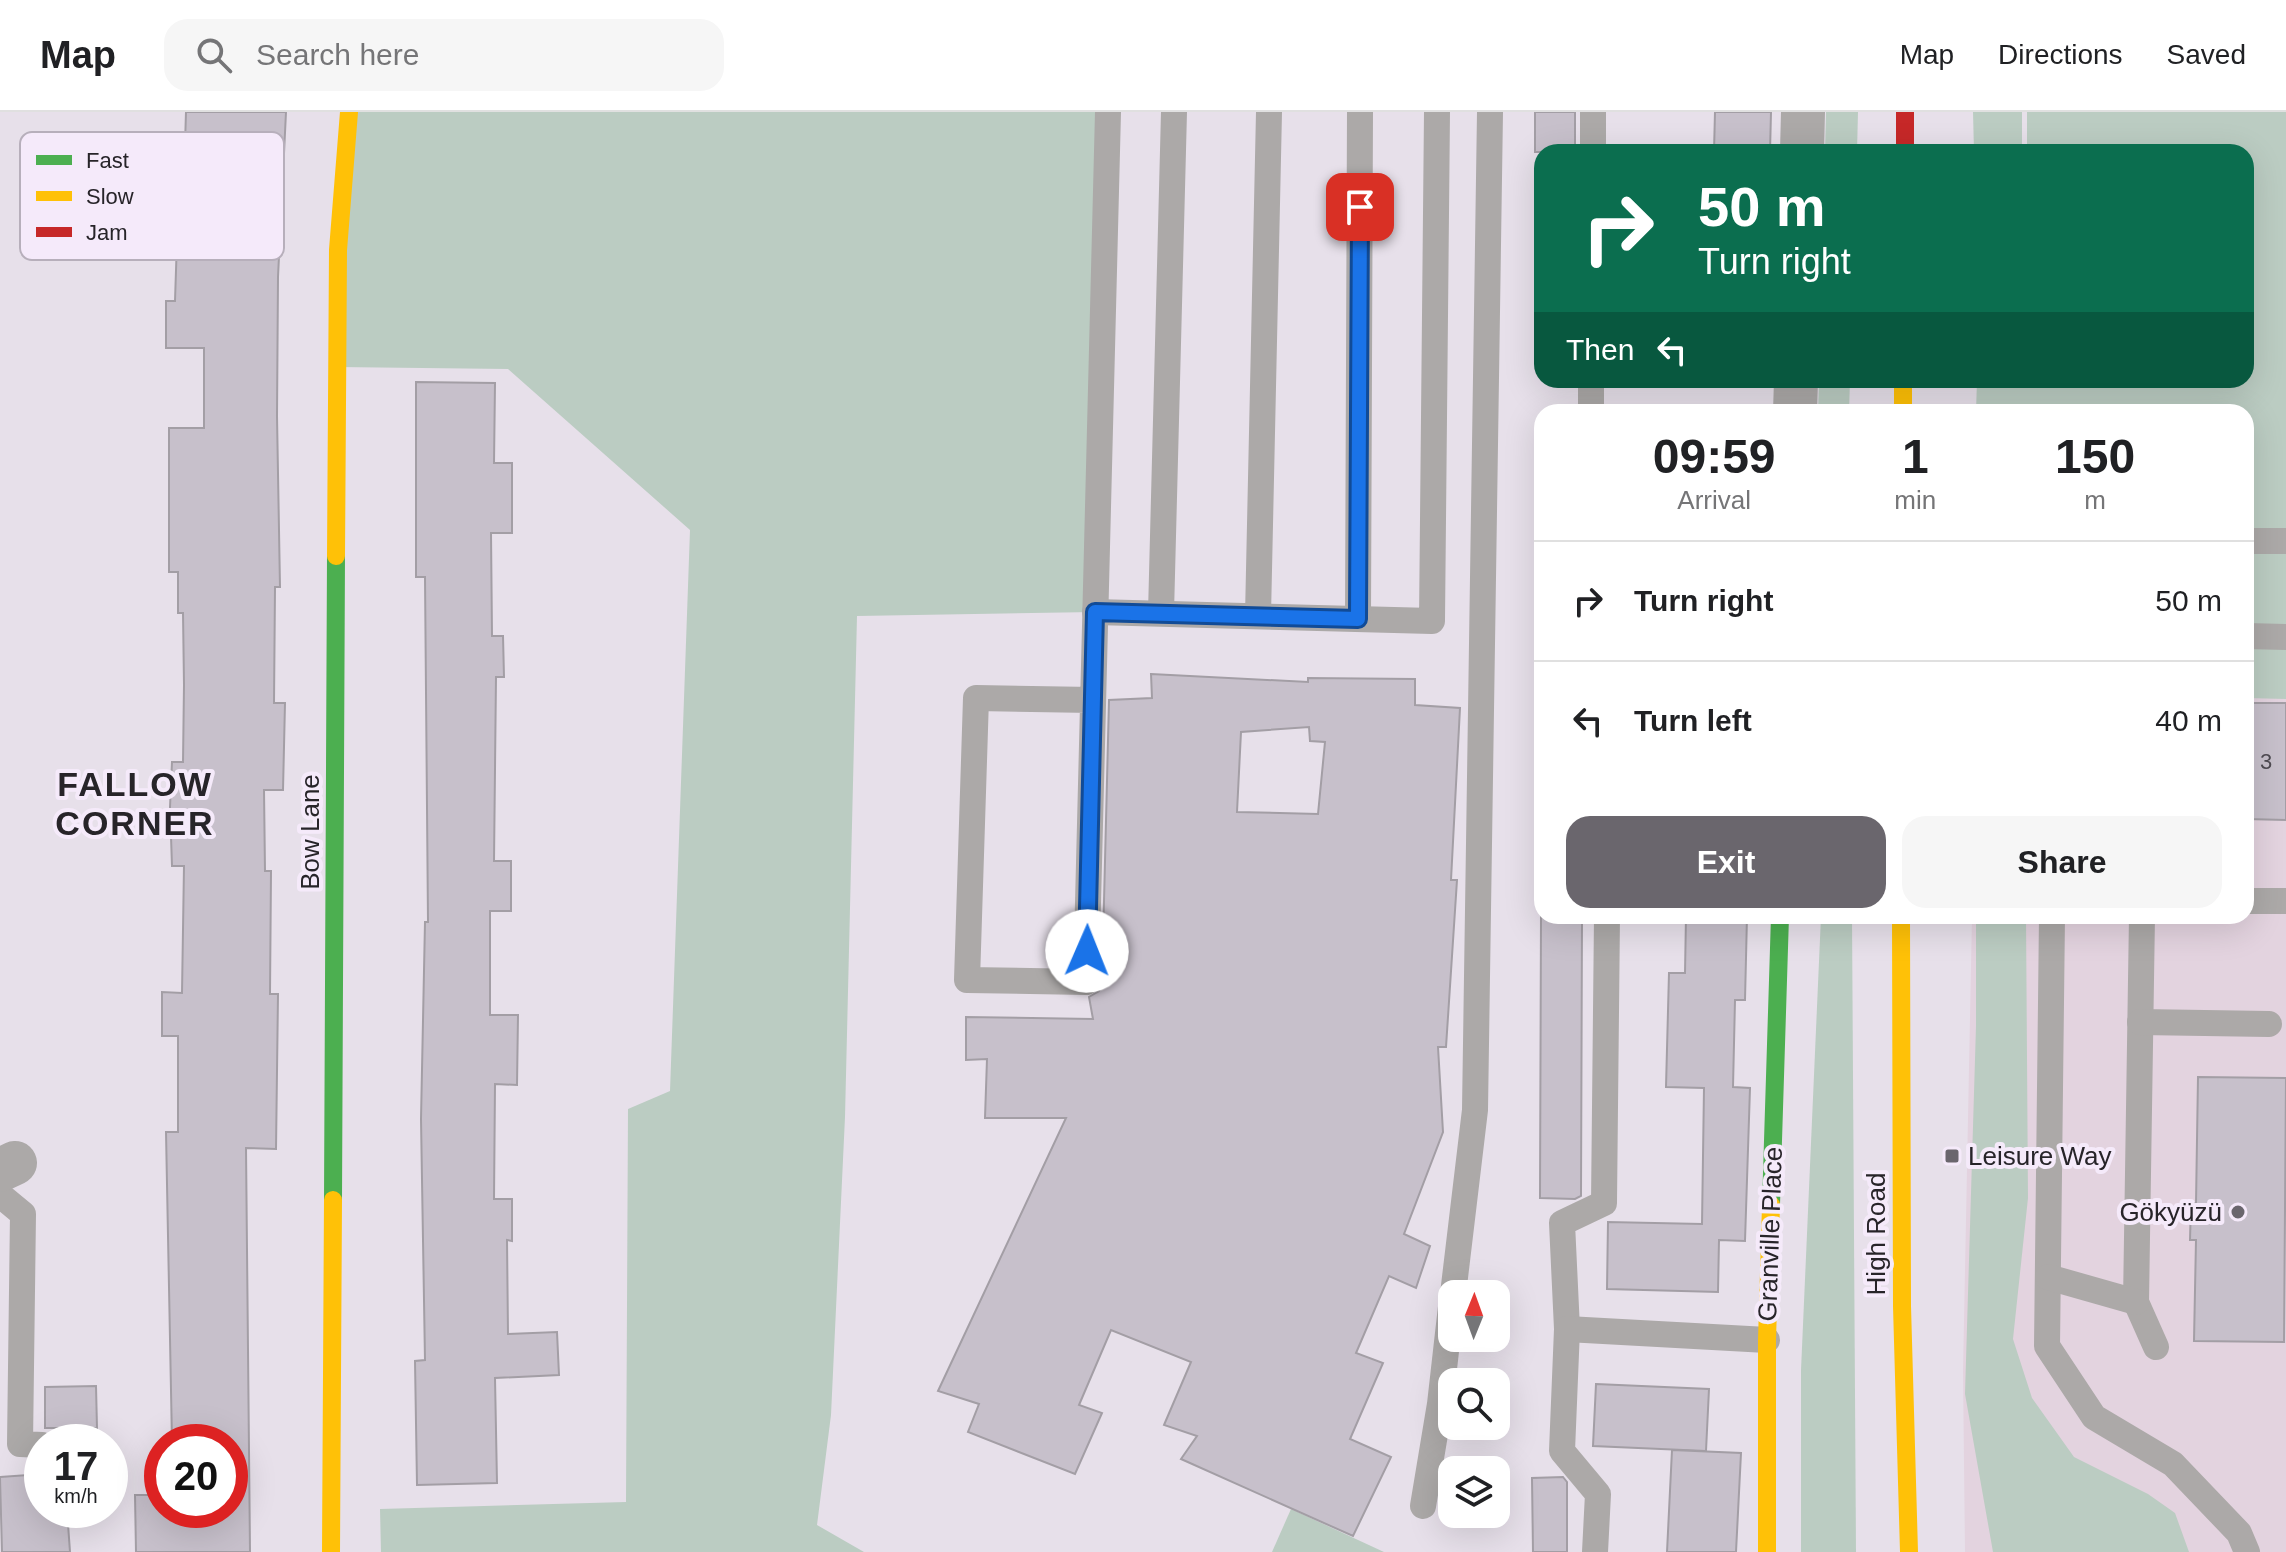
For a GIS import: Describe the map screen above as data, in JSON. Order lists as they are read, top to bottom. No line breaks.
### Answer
{"streets":{"street":["Bow Lane","Granville Place","High Road"]},"districts":["FALLOW CORNER"],"places":{"transit":["Leisure Way"],"other":["Gökyüzü"]},"house_numbers":["3"],"legend":["Fast","Slow","Jam"],"north":"top","page":{"header":"Map","search":"Search here","nav":["Map","Directions","Saved"],"turn":["50 m","Turn right"],"then":"Then","eta":["09:59","Arrival","1","min","150","m"],"list":[{"name":"Turn right","value":"50 m"},{"name":"Turn left","value":"40 m"}],"buttons":["Exit","Share"],"speed":"17 km/h","limit":"20"}}
